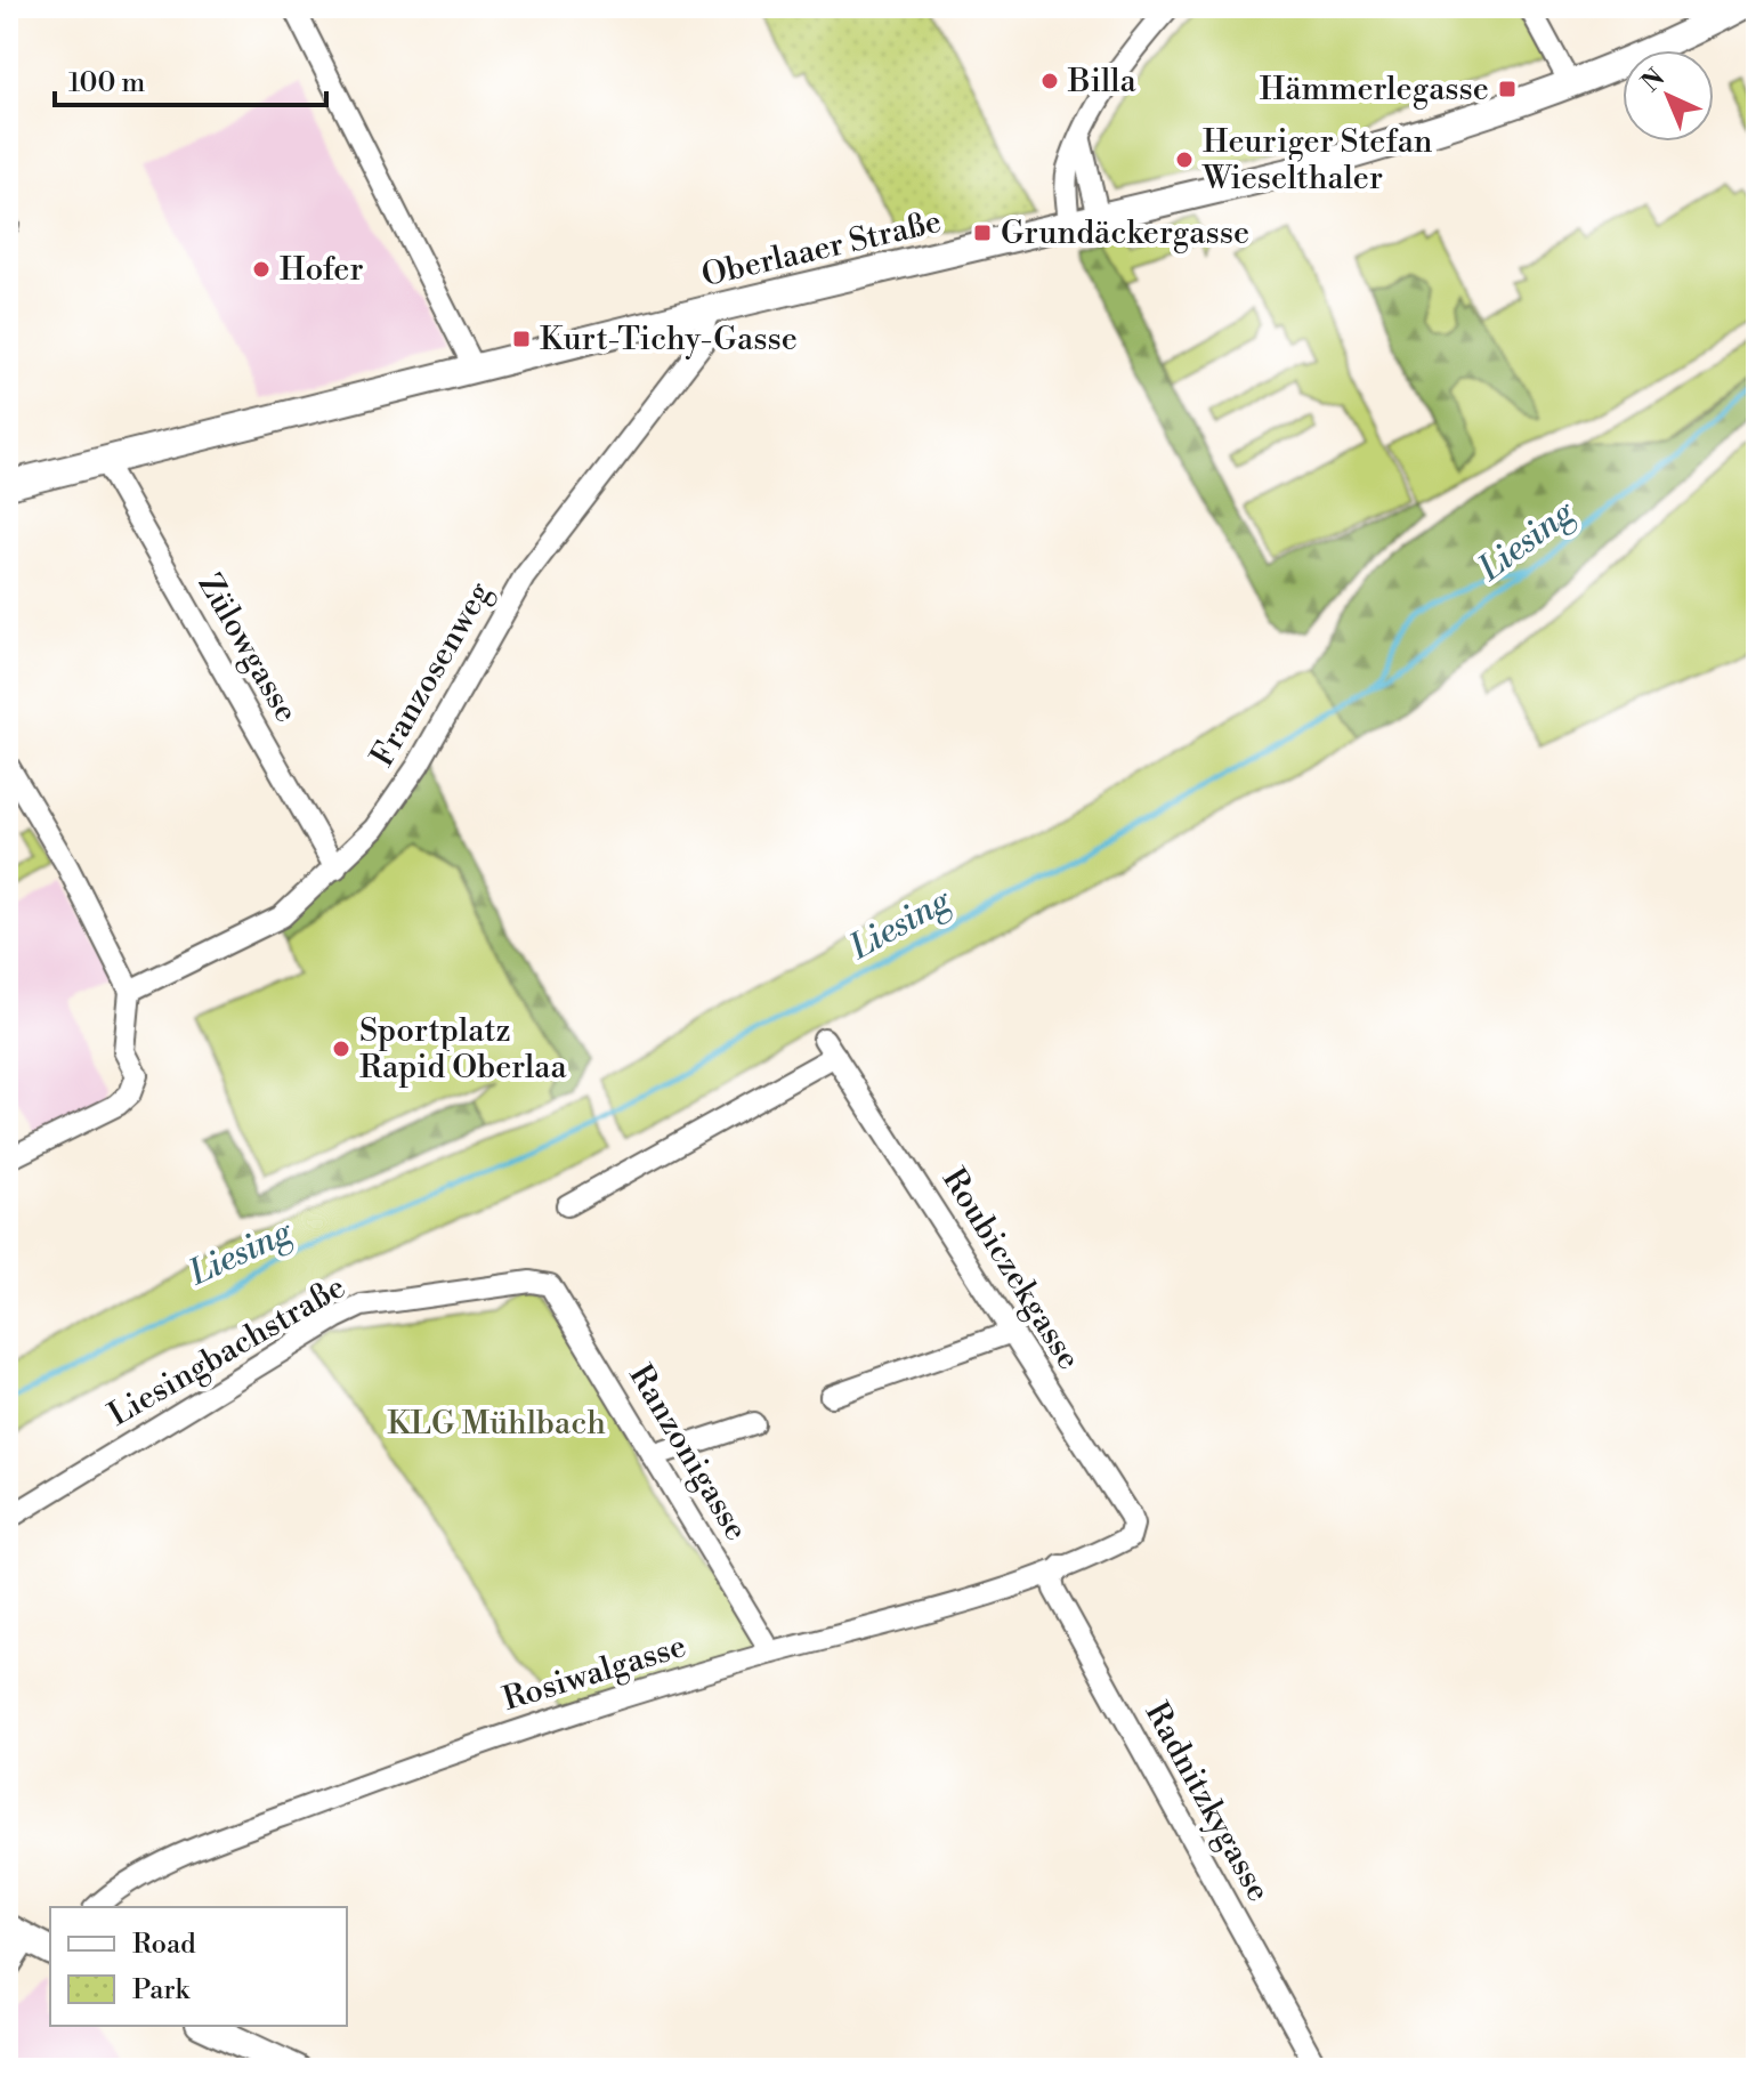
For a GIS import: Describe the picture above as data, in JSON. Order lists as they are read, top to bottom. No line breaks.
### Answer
{"streets":{"main road":["Oberlaaer Straße"],"street":["Zülowgasse","Franzosenweg","Roubiczekgasse","Liesingbachstraße","Ranzonigasse","Rosiwalgasse","Radnitzkygasse"]},"crossings":[["Oberlaaer Straße","Zülowgasse"],["Oberlaaer Straße","Franzosenweg"],["Zülowgasse","Franzosenweg"],["Roubiczekgasse","Rosiwalgasse"],["Liesingbachstraße","Ranzonigasse"],["Ranzonigasse","Rosiwalgasse"],["Rosiwalgasse","Radnitzkygasse"]],"water":["Liesing"],"parks":["KLG Mühlbach"],"places":{"other":["Billa","Heuriger Stefan Wieselthaler","Hofer","Sportplatz Rapid Oberlaa"],"transit":["Hämmerlegasse","Grundäckergasse","Kurt-Tichy-Gasse"]},"legend":["Road","Park"],"scale_bar":"100 m","north":"top left"}
